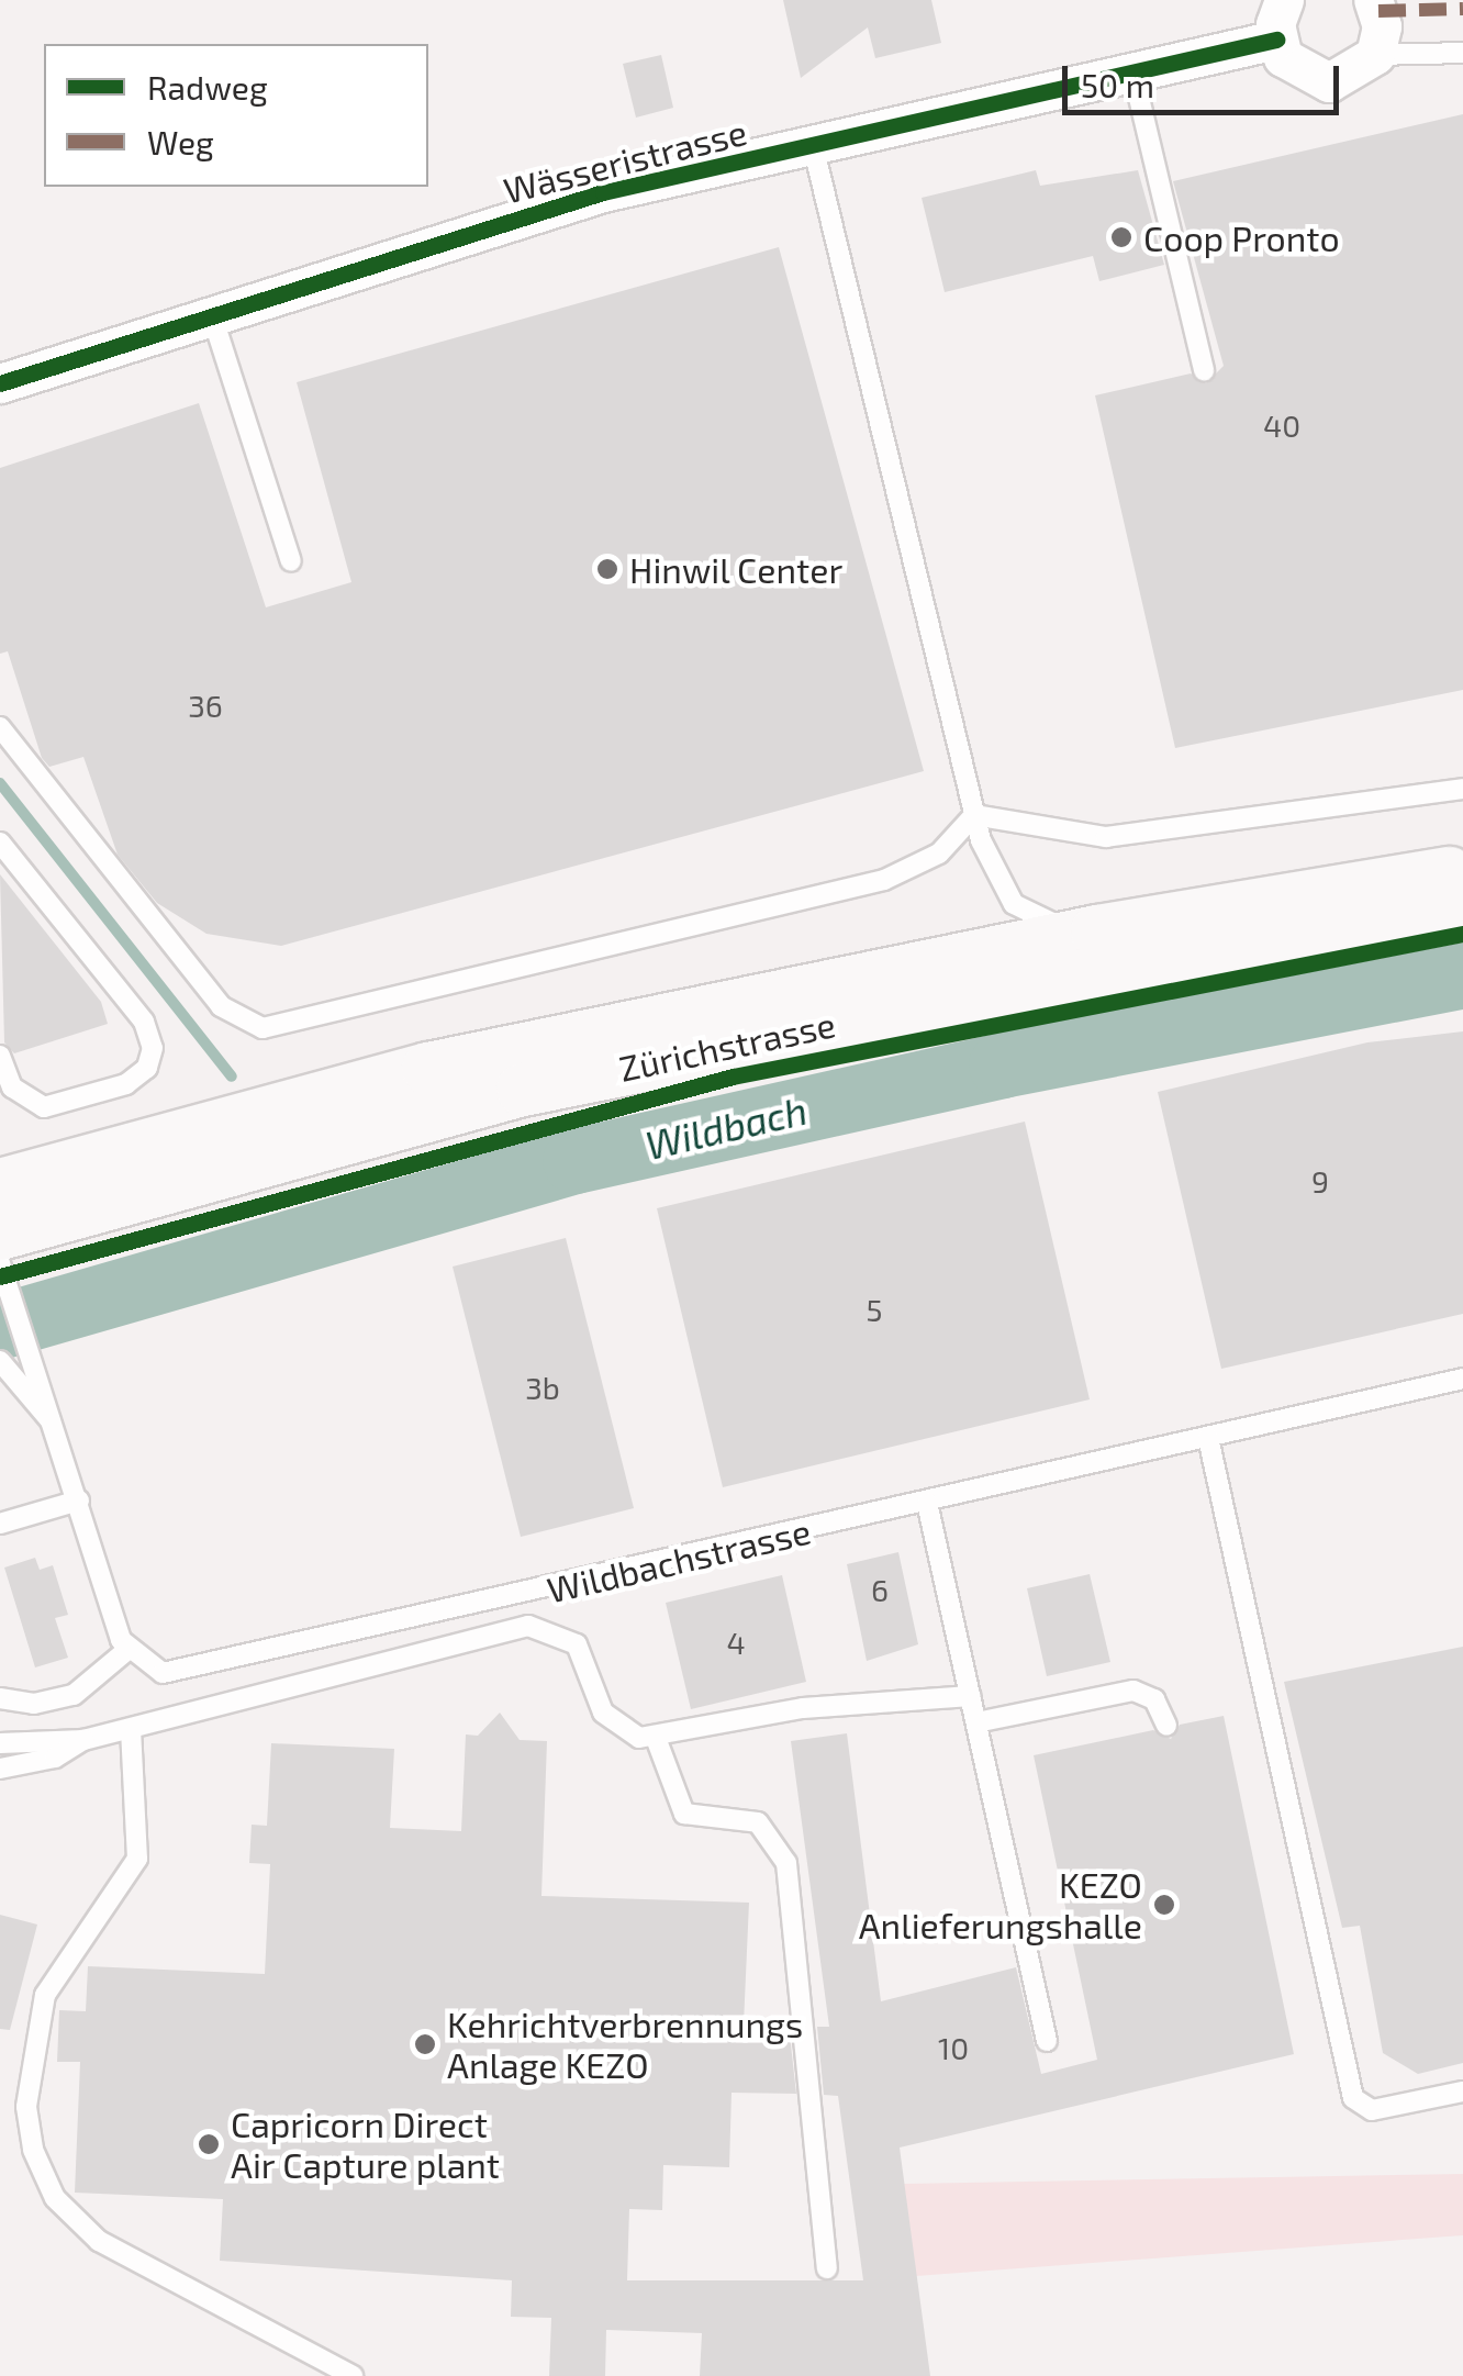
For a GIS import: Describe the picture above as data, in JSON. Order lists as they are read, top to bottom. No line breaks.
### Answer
{"streets":{"main road":["Zürichstrasse"],"street":["Wässeristrasse"],"lane":["Wildbachstrasse"]},"water":["Wildbach"],"places":["Coop Pronto","Hinwil Center","KEZO Anlieferungshalle","Kehrichtverbrennungs Anlage KEZO","Capricorn Direct Air Capture plant"],"house_numbers":["40","36","9","5","3b","6","4","10"],"legend":["Radweg","Weg"],"scale_bar":"50 m"}
